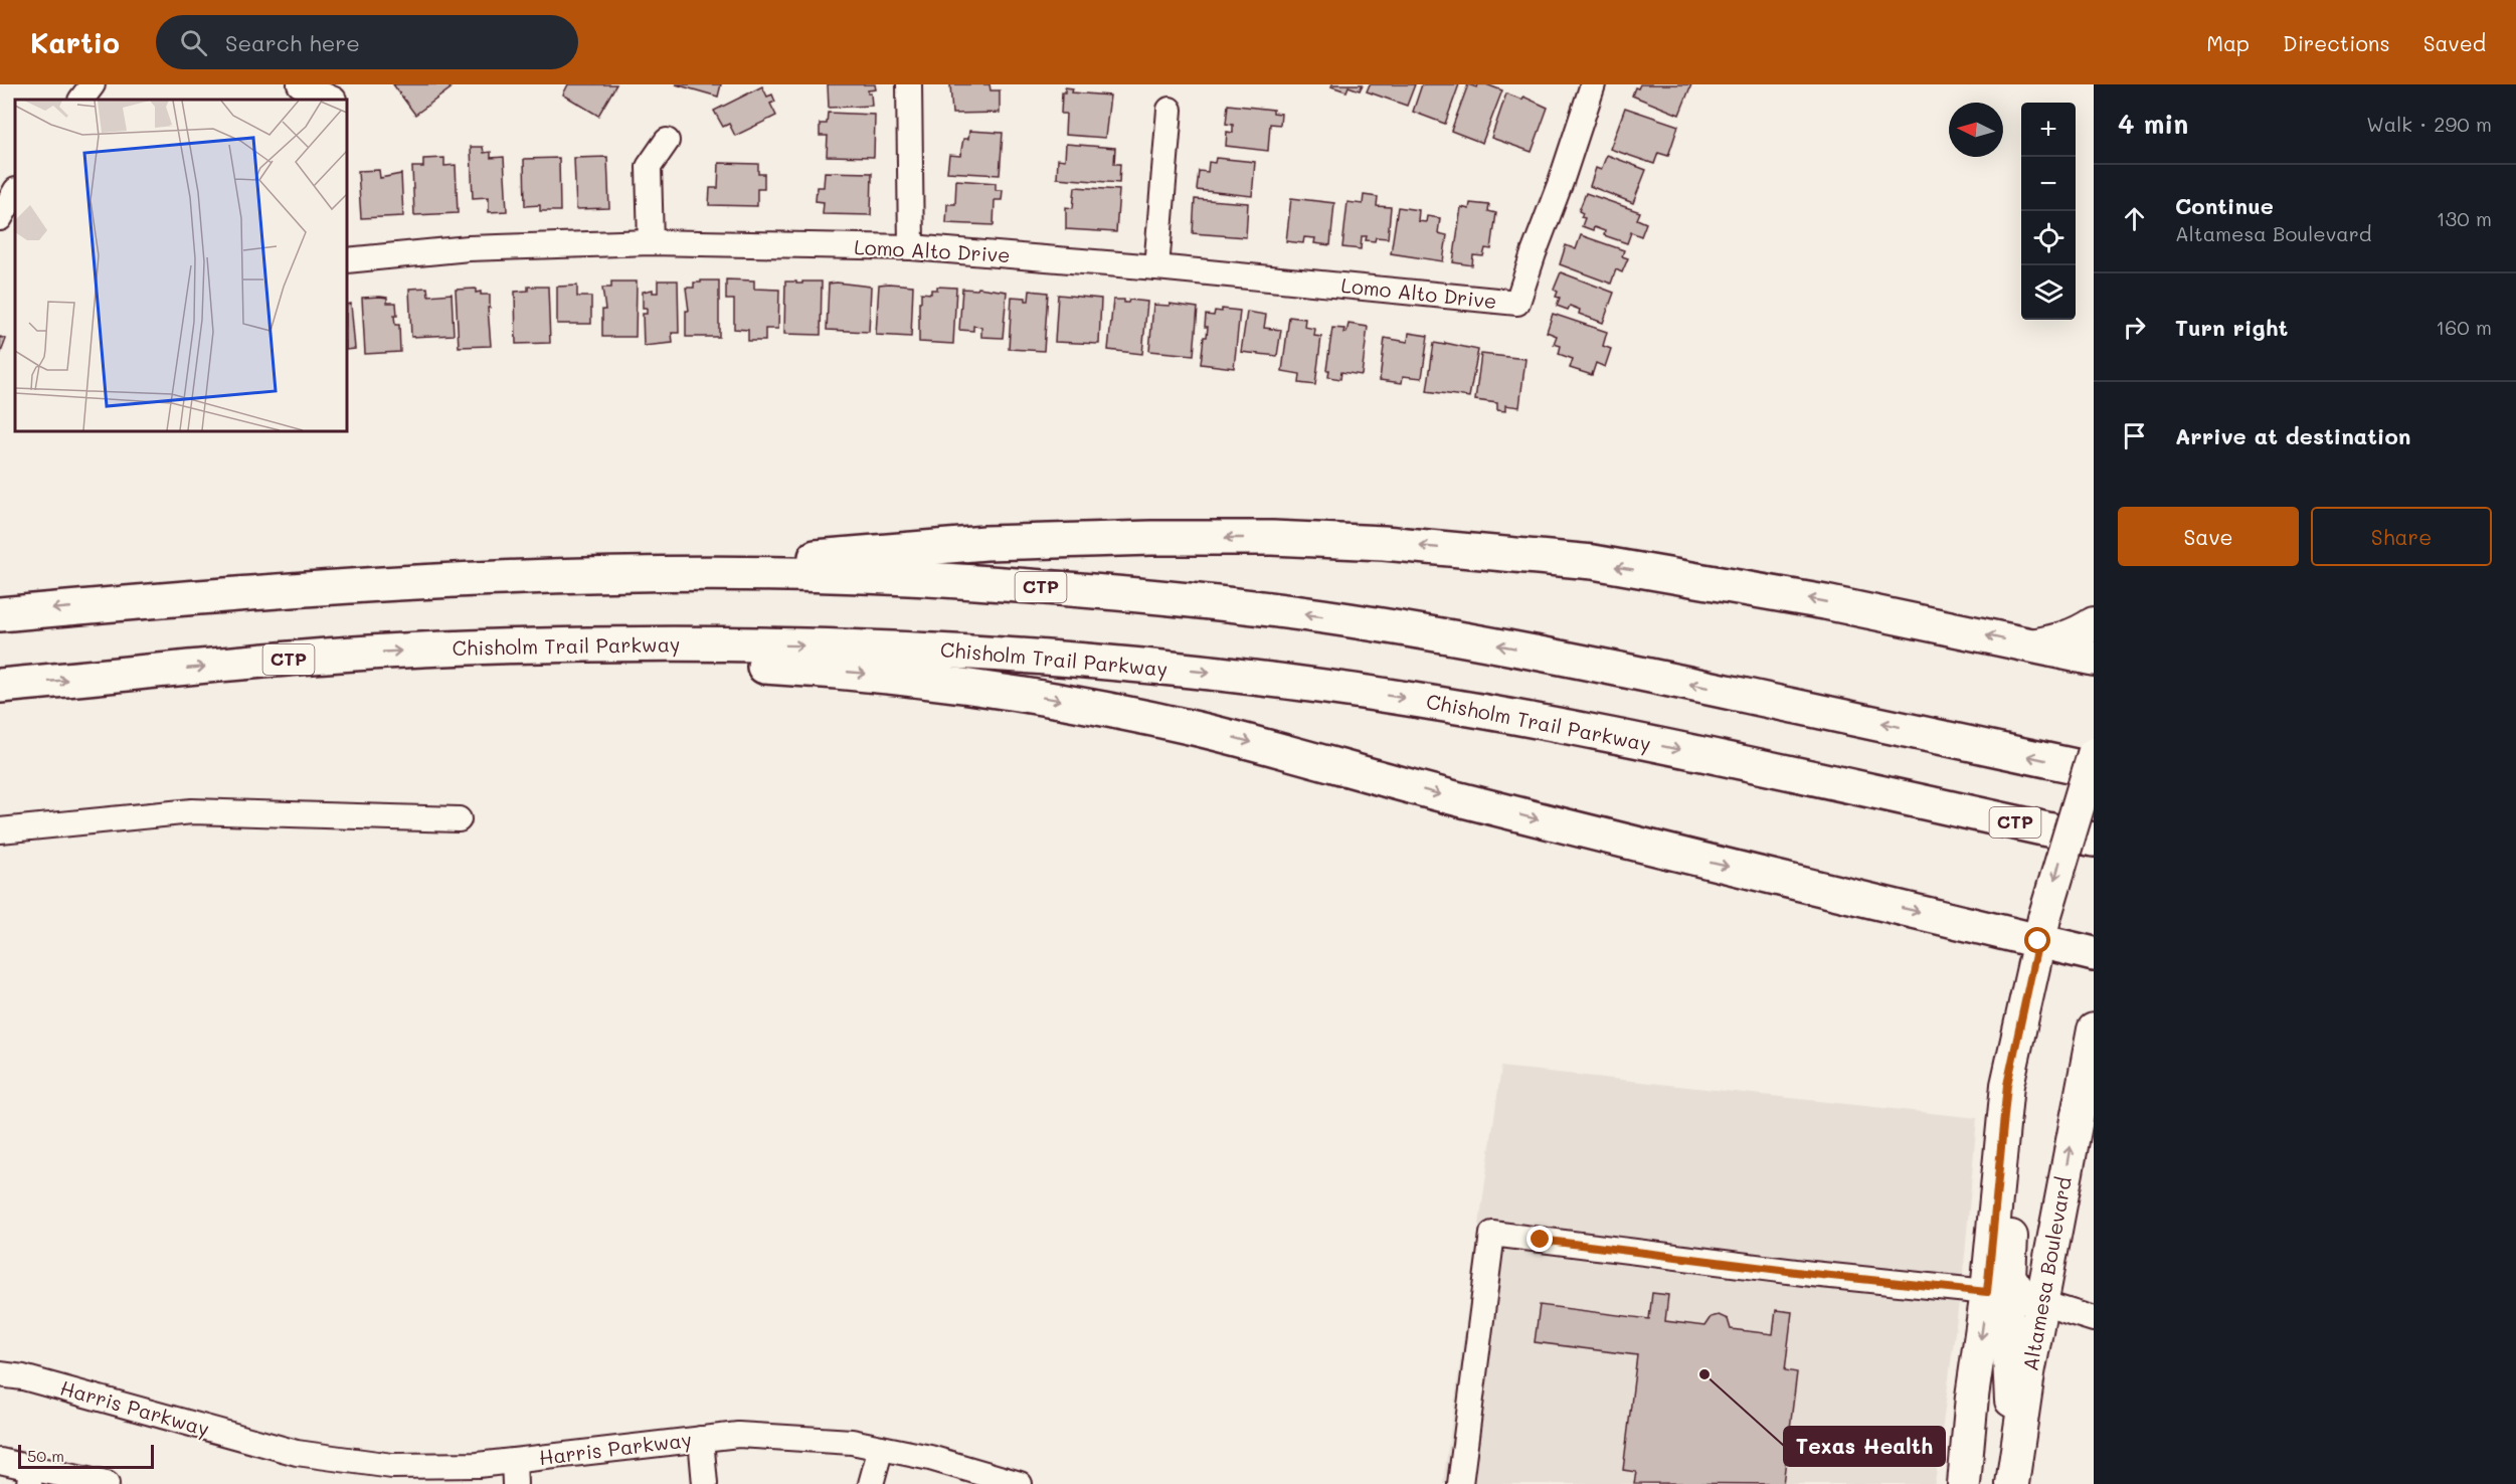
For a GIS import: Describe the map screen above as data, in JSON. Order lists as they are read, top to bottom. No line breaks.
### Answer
{"streets":{"highway":["CTP","Chisholm Trail Parkway"],"main road":["Altamesa Boulevard"],"street":["Lomo Alto Drive","Harris Parkway"]},"places":["Texas Health"],"scale_bar":"50 m","north":"left","page":{"header":"Kartio","search":"Search here","nav":["Map","Directions","Saved"],"heading":["4 min","Walk · 290 m"],"map_buttons":["+","−"],"list":[["Continue","Altamesa Boulevard","130 m"],["Turn right","160 m"],"Arrive at destination"],"buttons":["Save","Share"],"scale":"50 m"}}
